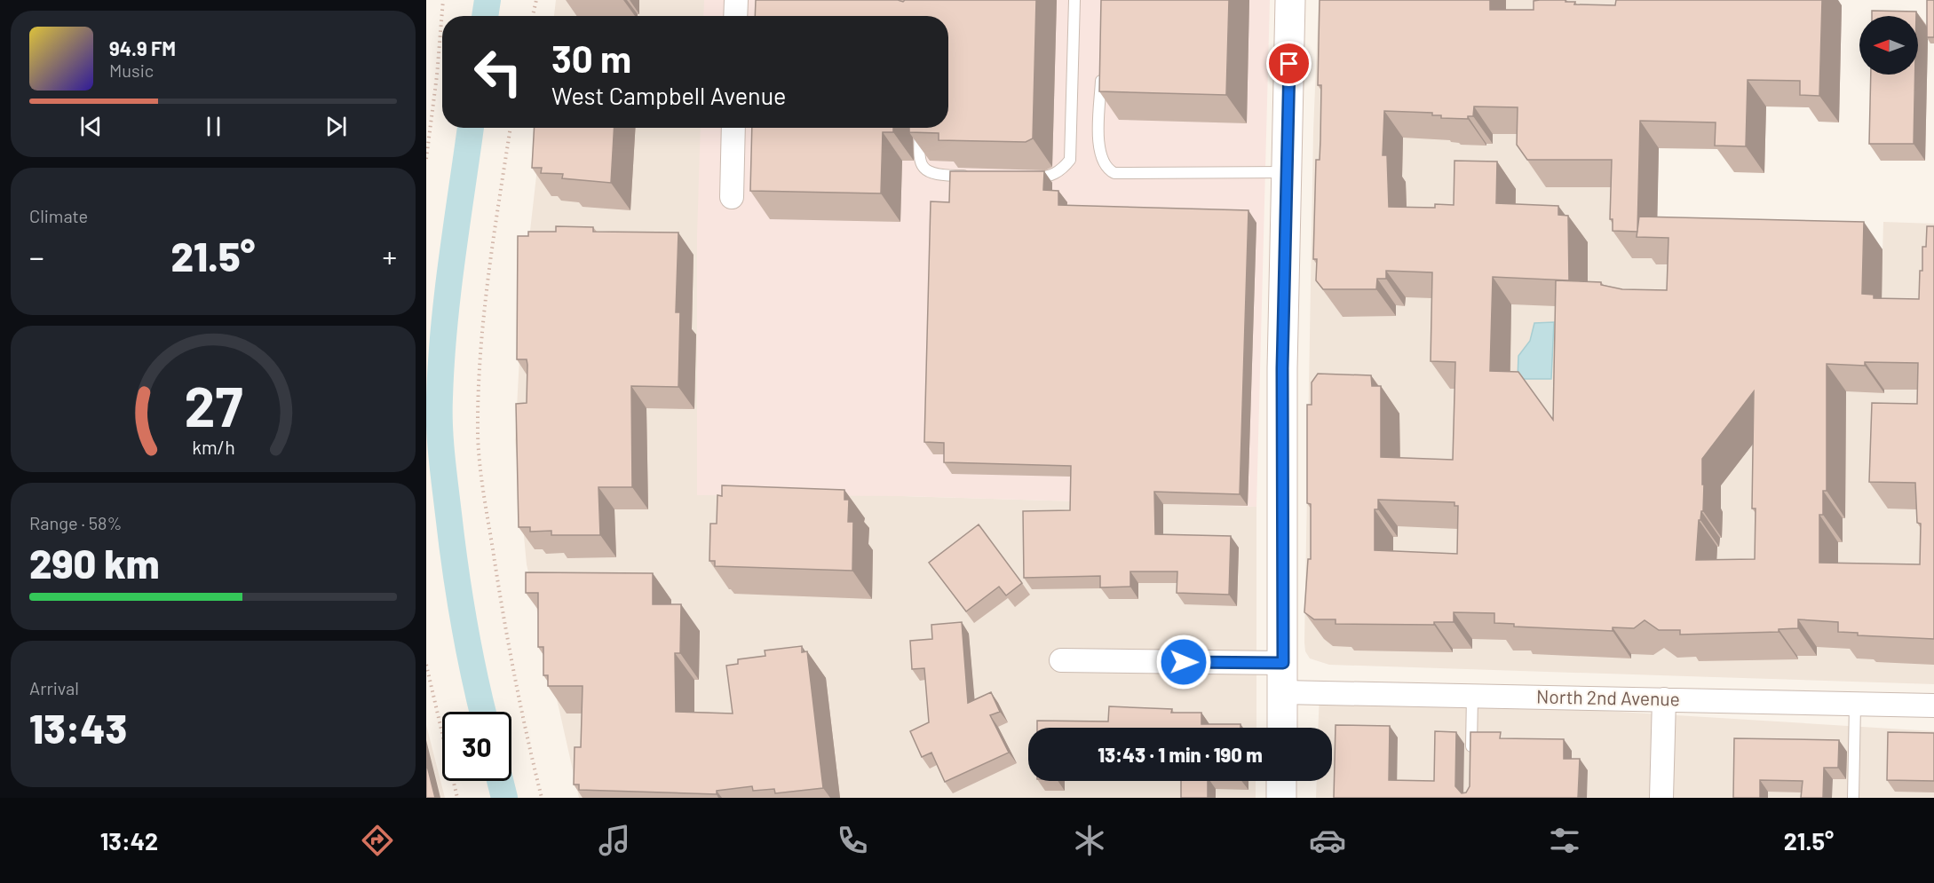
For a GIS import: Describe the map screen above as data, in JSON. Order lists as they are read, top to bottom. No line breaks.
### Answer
{"streets":{"street":["North 2nd Avenue"]},"north":"left","page":{"turn":["30 m","West Campbell Avenue"],"song":["94.9 FM","Music"],"tile":["Climate",["Range · 58%","290 km"],["Arrival","13:43"]],"heat":["−","21.5°","+"],"limit":"30","trip":"13:43 · 1 min · 190 m","tabs":["13:42","21.5°"],"gauge":["27","km/h"]}}
